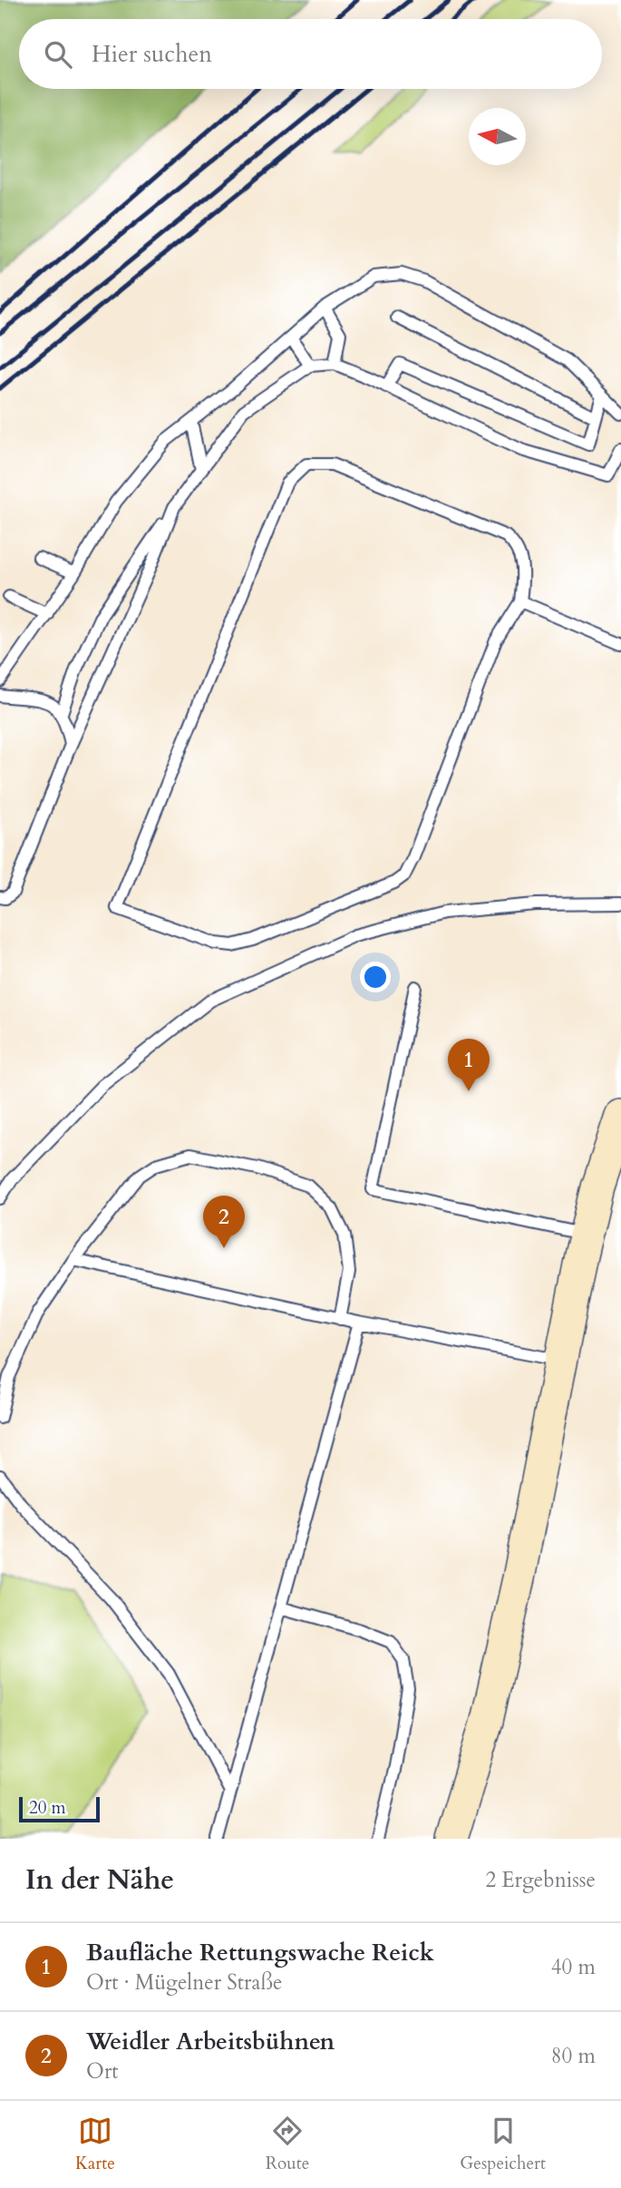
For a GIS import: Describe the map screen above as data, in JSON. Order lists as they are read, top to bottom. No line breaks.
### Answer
{"scale_bar":"20 m","north":"left","page":{"search":"Hier suchen","pins":["1","2"],"scale":"20 m","heading":["In der Nähe","2 Ergebnisse"],"list":[{"mark":"1","name":"Baufläche Rettungswache Reick","note":"Ort · Mügelner Straße","value":"40 m"},{"mark":"2","name":"Weidler Arbeitsbühnen","note":"Ort","value":"80 m"}],"nav":["Karte","Route","Gespeichert"]}}
